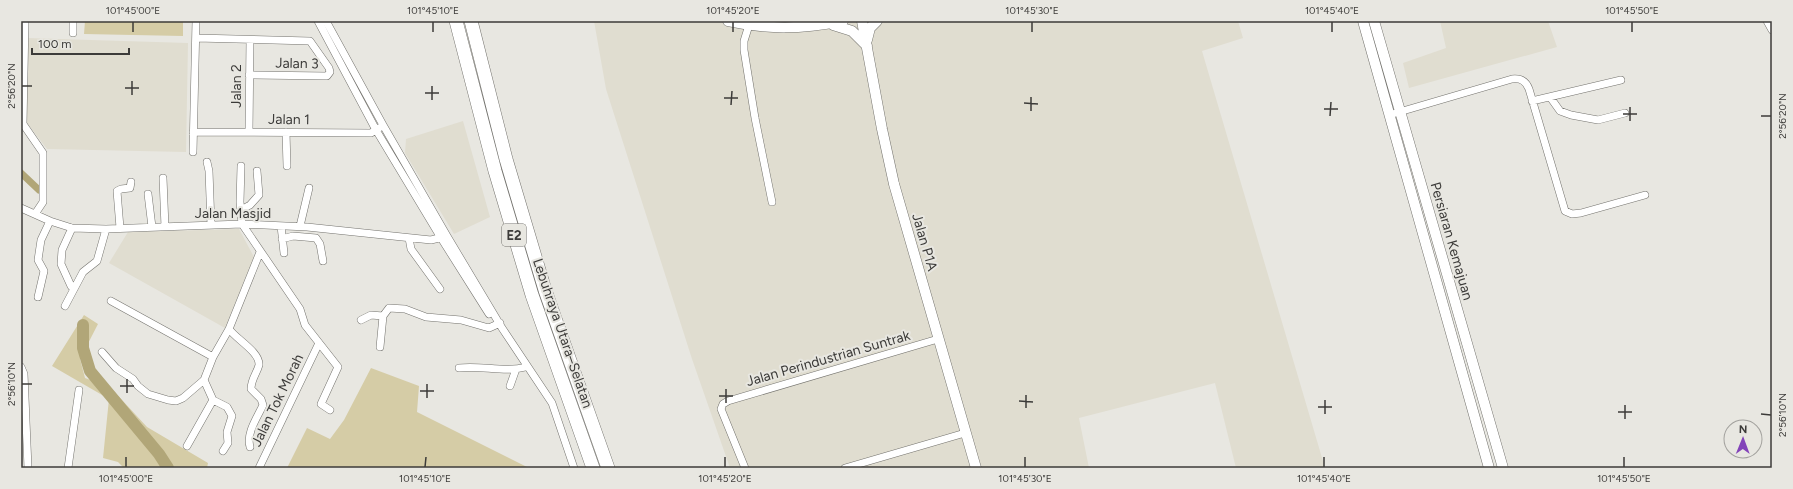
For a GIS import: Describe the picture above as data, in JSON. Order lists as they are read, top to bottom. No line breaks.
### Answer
{"streets":{"highway":["E2","Lebuhraya Utara–Selatan"],"main road":["Persiaran Kemajuan","Jalan P1A"],"street":["Jalan 3","Jalan 2","Jalan 1","Jalan Masjid","Jalan Perindustrian Suntrak","Jalan Tok Morah"]},"crossings":[["Jalan 3","Jalan 2"],["Jalan 2","Jalan 1"],["Jalan P1A","Jalan Perindustrian Suntrak"]],"scale_bar":"100 m","north":"top","coordinates":["101°45'00\"E","101°45'10\"E","101°45'20\"E","101°45'30\"E","101°45'40\"E","101°45'50\"E","2°56'20\"N","2°56'10\"N"]}
